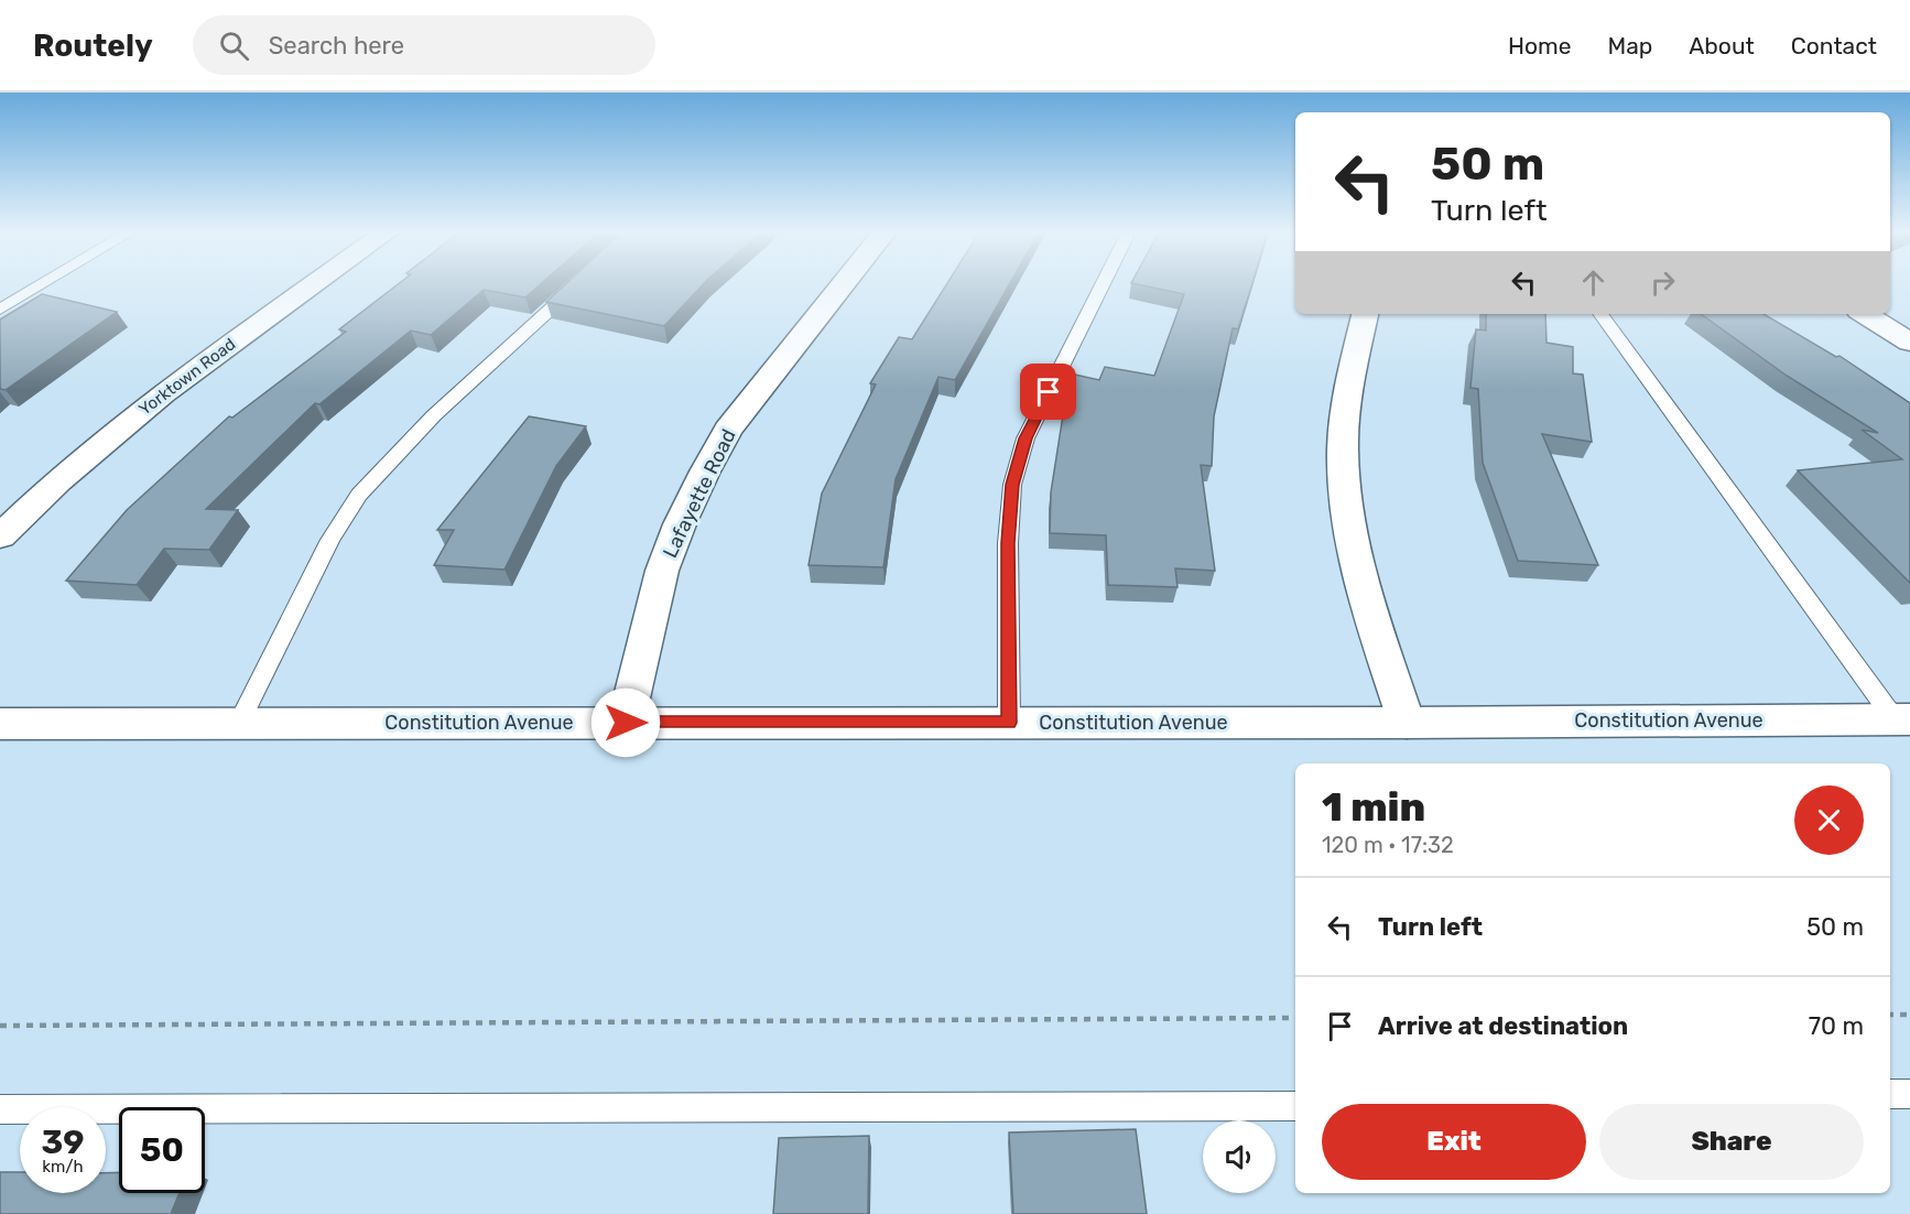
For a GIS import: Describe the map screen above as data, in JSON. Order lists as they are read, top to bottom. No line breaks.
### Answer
{"streets":{"street":["Yorktown Road","Lafayette Road","Constitution Avenue"]},"crossings":[["Lafayette Road","Constitution Avenue"]],"page":{"header":"Routely","search":"Search here","nav":["Home","Map","About","Contact"],"turn":["50 m","Turn left"],"heading":["1 min","120 m · 17:32"],"list":[{"name":"Turn left","value":"50 m"},{"name":"Arrive at destination","value":"70 m"}],"buttons":["Exit","Share"],"speed":"39 km/h","limit":"50"}}
